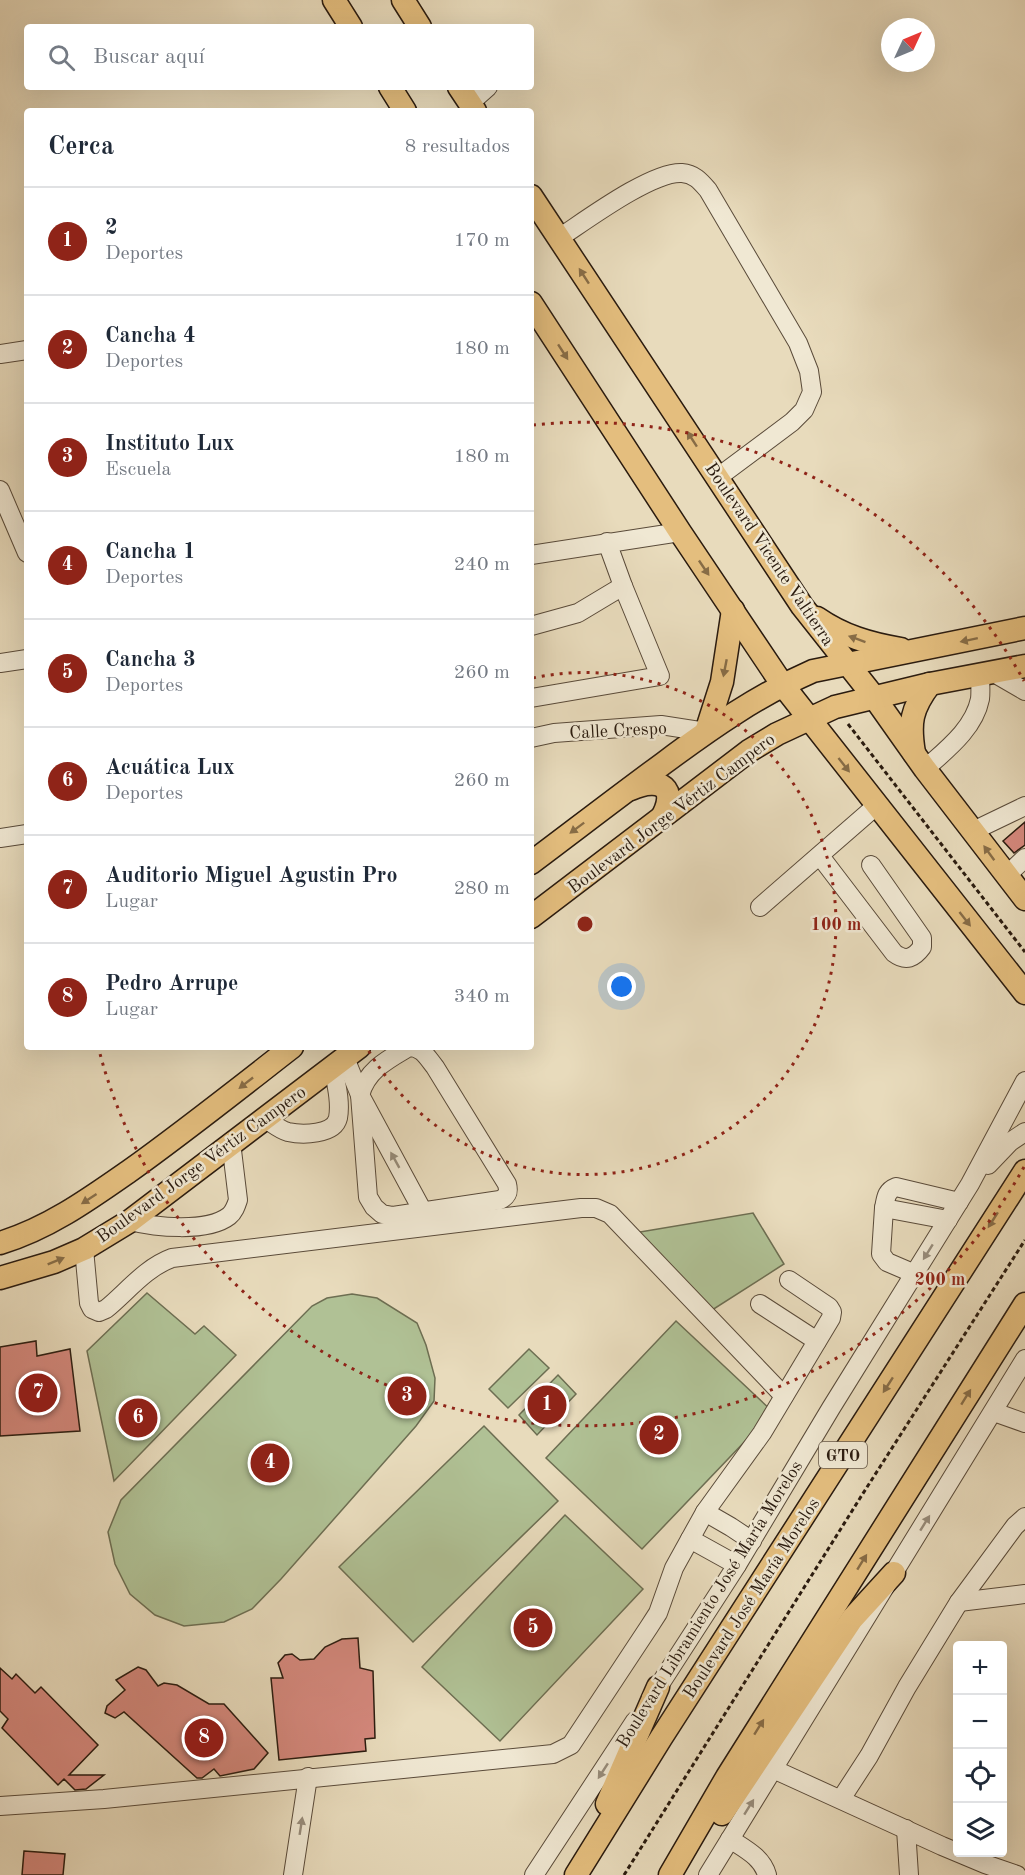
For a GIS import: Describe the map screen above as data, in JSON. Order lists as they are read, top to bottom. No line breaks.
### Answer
{"streets":{"main road":["Boulevard Vicente Valtierra","Boulevard Jorge Vértiz Campero","GTO","Boulevard José María Morelos"],"street":["Calle Crespo","Boulevard Libramiento José María Morelos"]},"crossings":[["Boulevard Vicente Valtierra","Boulevard Jorge Vértiz Campero"]],"north":"top right","page":{"search":"Buscar aquí","heading":["Cerca","8 resultados"],"list":[{"mark":"1","name":"2","note":"Deportes","value":"170 m"},{"mark":"2","name":"Cancha 4","note":"Deportes","value":"180 m"},{"mark":"3","name":"Instituto Lux","note":"Escuela","value":"180 m"},{"mark":"4","name":"Cancha 1","note":"Deportes","value":"240 m"},{"mark":"5","name":"Cancha 3","note":"Deportes","value":"260 m"},{"mark":"6","name":"Acuática Lux","note":"Deportes","value":"260 m"},{"mark":"7","name":"Auditorio Miguel Agustin Pro","note":"Lugar","value":"280 m"},{"mark":"8","name":"Pedro Arrupe","note":"Lugar","value":"340 m"}],"pins":["7","3","1","6","2","4","5","8"],"map_buttons":["+","−"]},"rings":["100 m","200 m"]}
